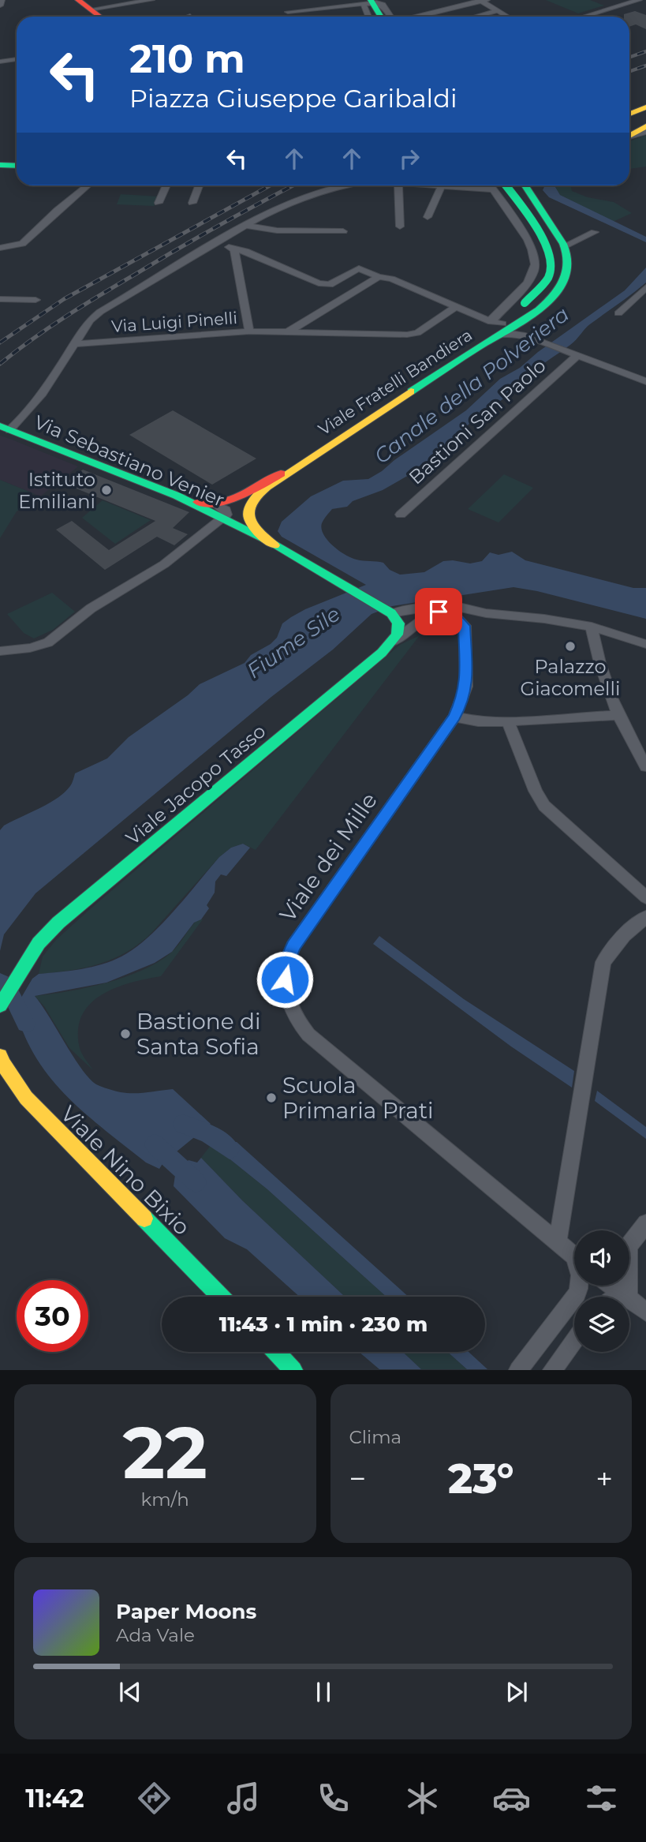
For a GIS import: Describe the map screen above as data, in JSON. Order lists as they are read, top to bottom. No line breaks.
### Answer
{"streets":{"main road":["Viale Fratelli Bandiera","Via Sebastiano Venier","Viale Jacopo Tasso","Viale Nino Bixio"],"street":["Via Luigi Pinelli","Bastioni San Paolo","Viale dei Mille"]},"crossings":[["Viale Fratelli Bandiera","Via Sebastiano Venier"],["Viale Jacopo Tasso","Viale dei Mille"]],"water":["Canale della Polveriera","Fiume Sile"],"places":["Istituto Emiliani","Palazzo Giacomelli","Bastione di Santa Sofia","Scuola Primaria Prati"],"page":{"turn":["210 m","Piazza Giuseppe Garibaldi"],"limit":"30","trip":"11:43 · 1 min · 230 m","tile":[["22","km/h"],"Clima"],"heat":["−","23°","+"],"song":["Paper Moons","Ada Vale"],"tabs":"11:42"}}
